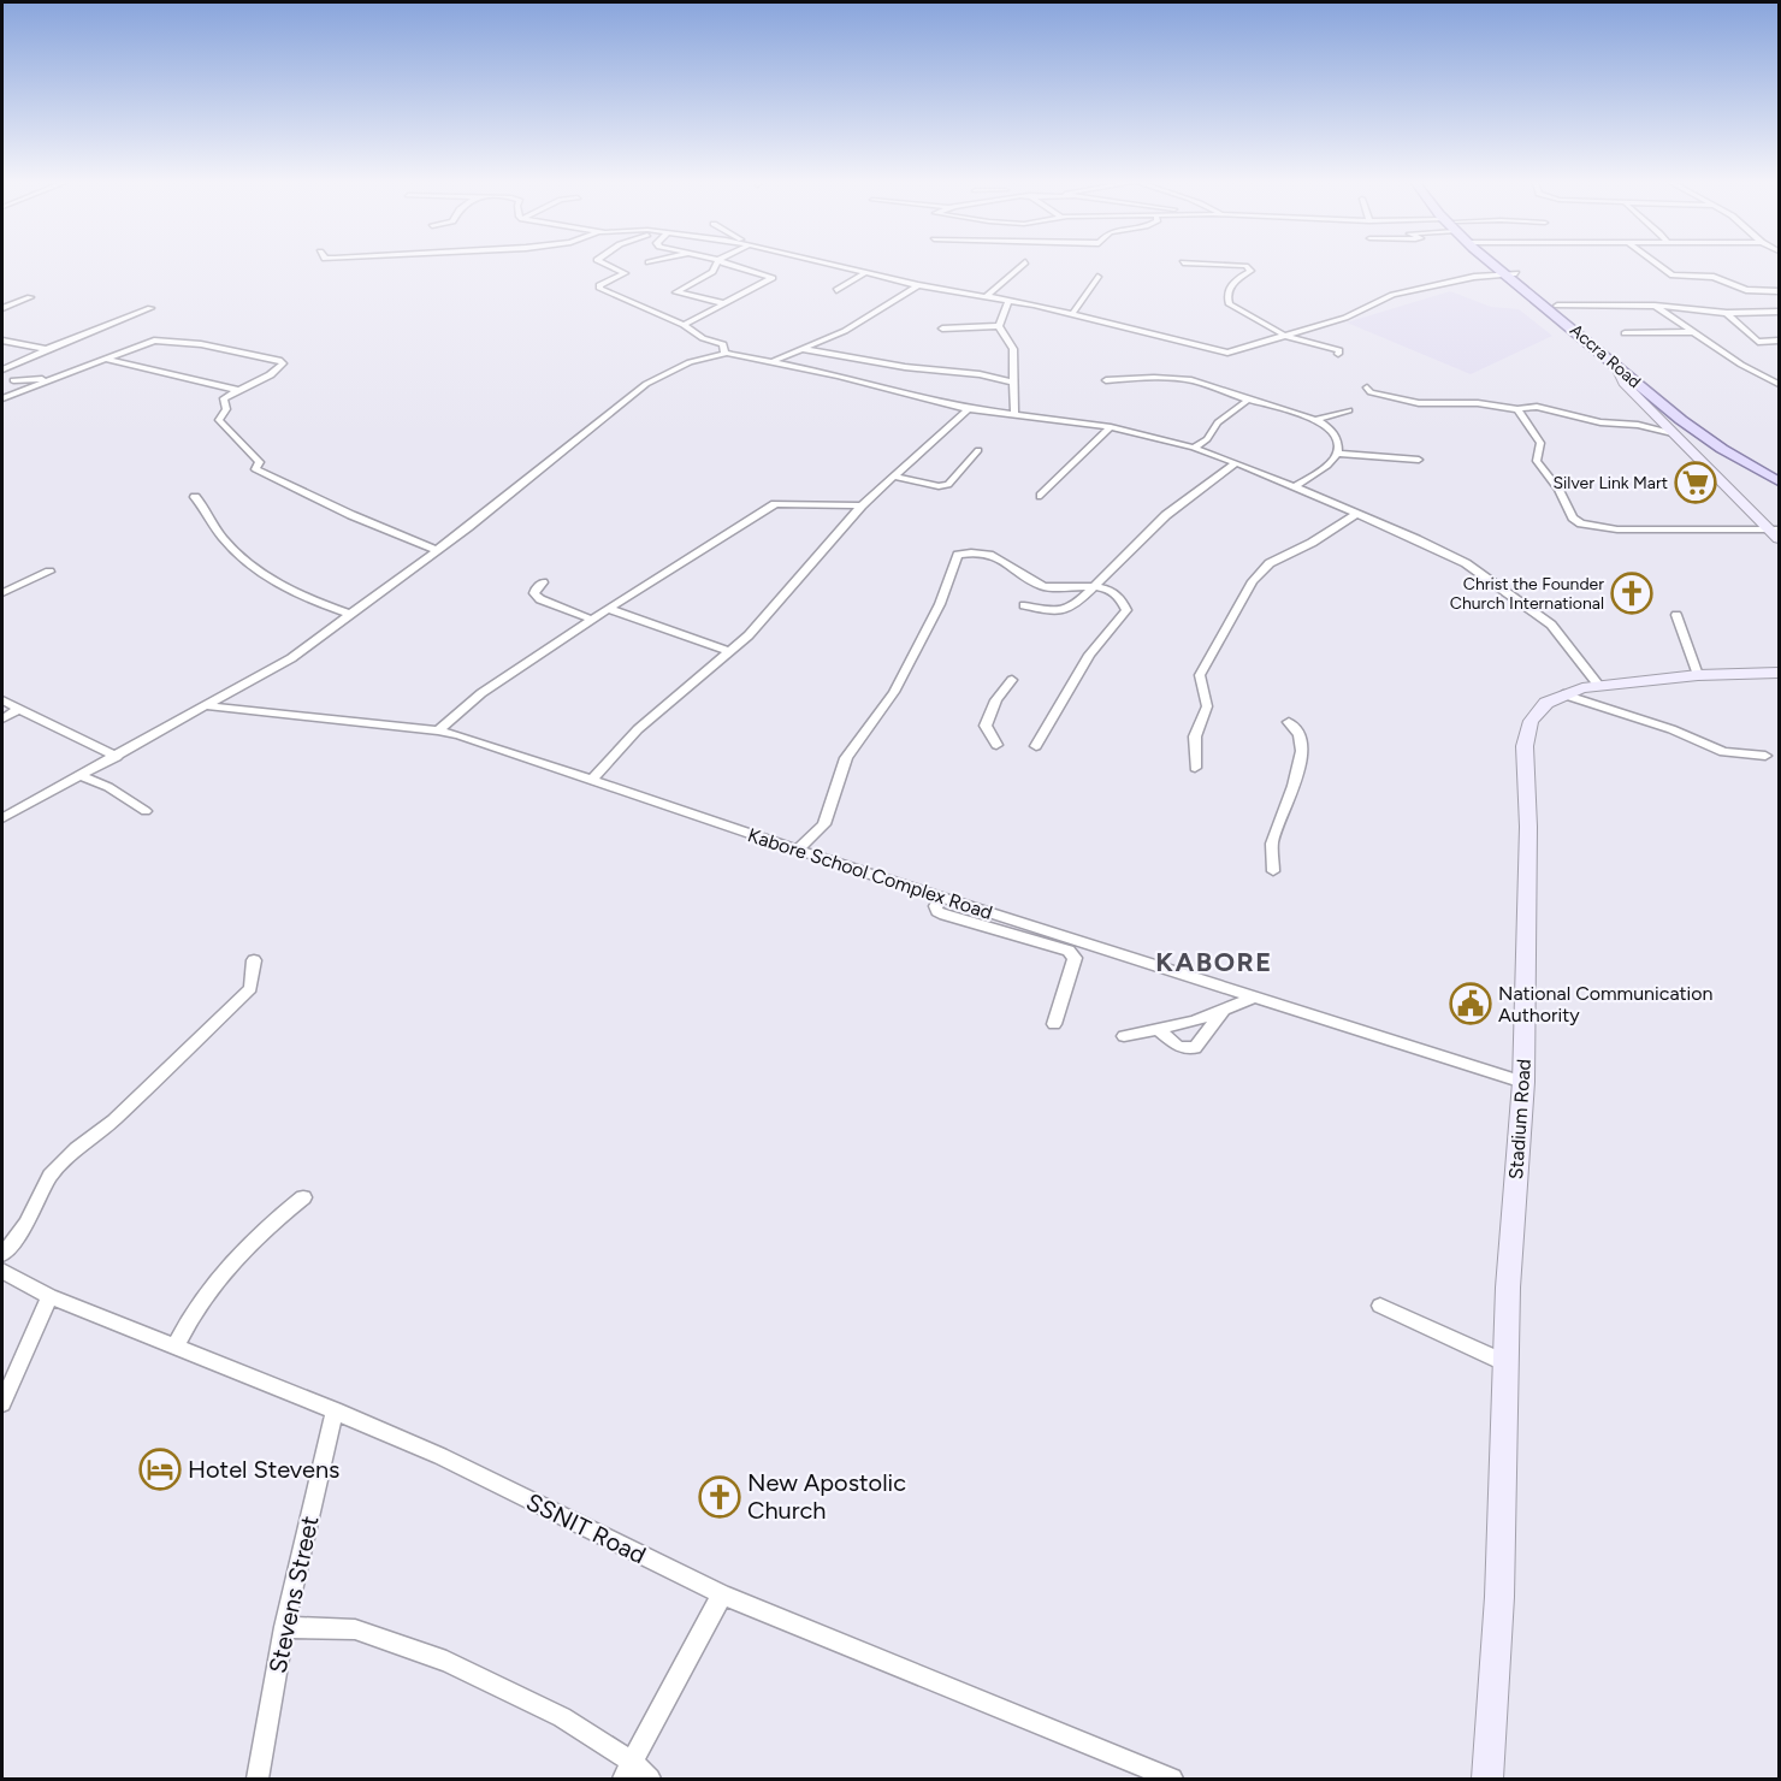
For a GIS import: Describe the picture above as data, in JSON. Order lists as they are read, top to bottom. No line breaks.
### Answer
{"streets":{"main road":["Accra Road","Stadium Road"],"street":["Kabore School Complex Road","SSNIT Road","Stevens Street"]},"crossings":[["Kabore School Complex Road","Stadium Road"],["SSNIT Road","Stevens Street"]],"districts":["KABORE"],"places":{"supermarket":["Silver Link Mart"],"church":["Christ the Founder Church International","New Apostolic Church"],"public building":["National Communication Authority"],"hotel":["Hotel Stevens"]}}
